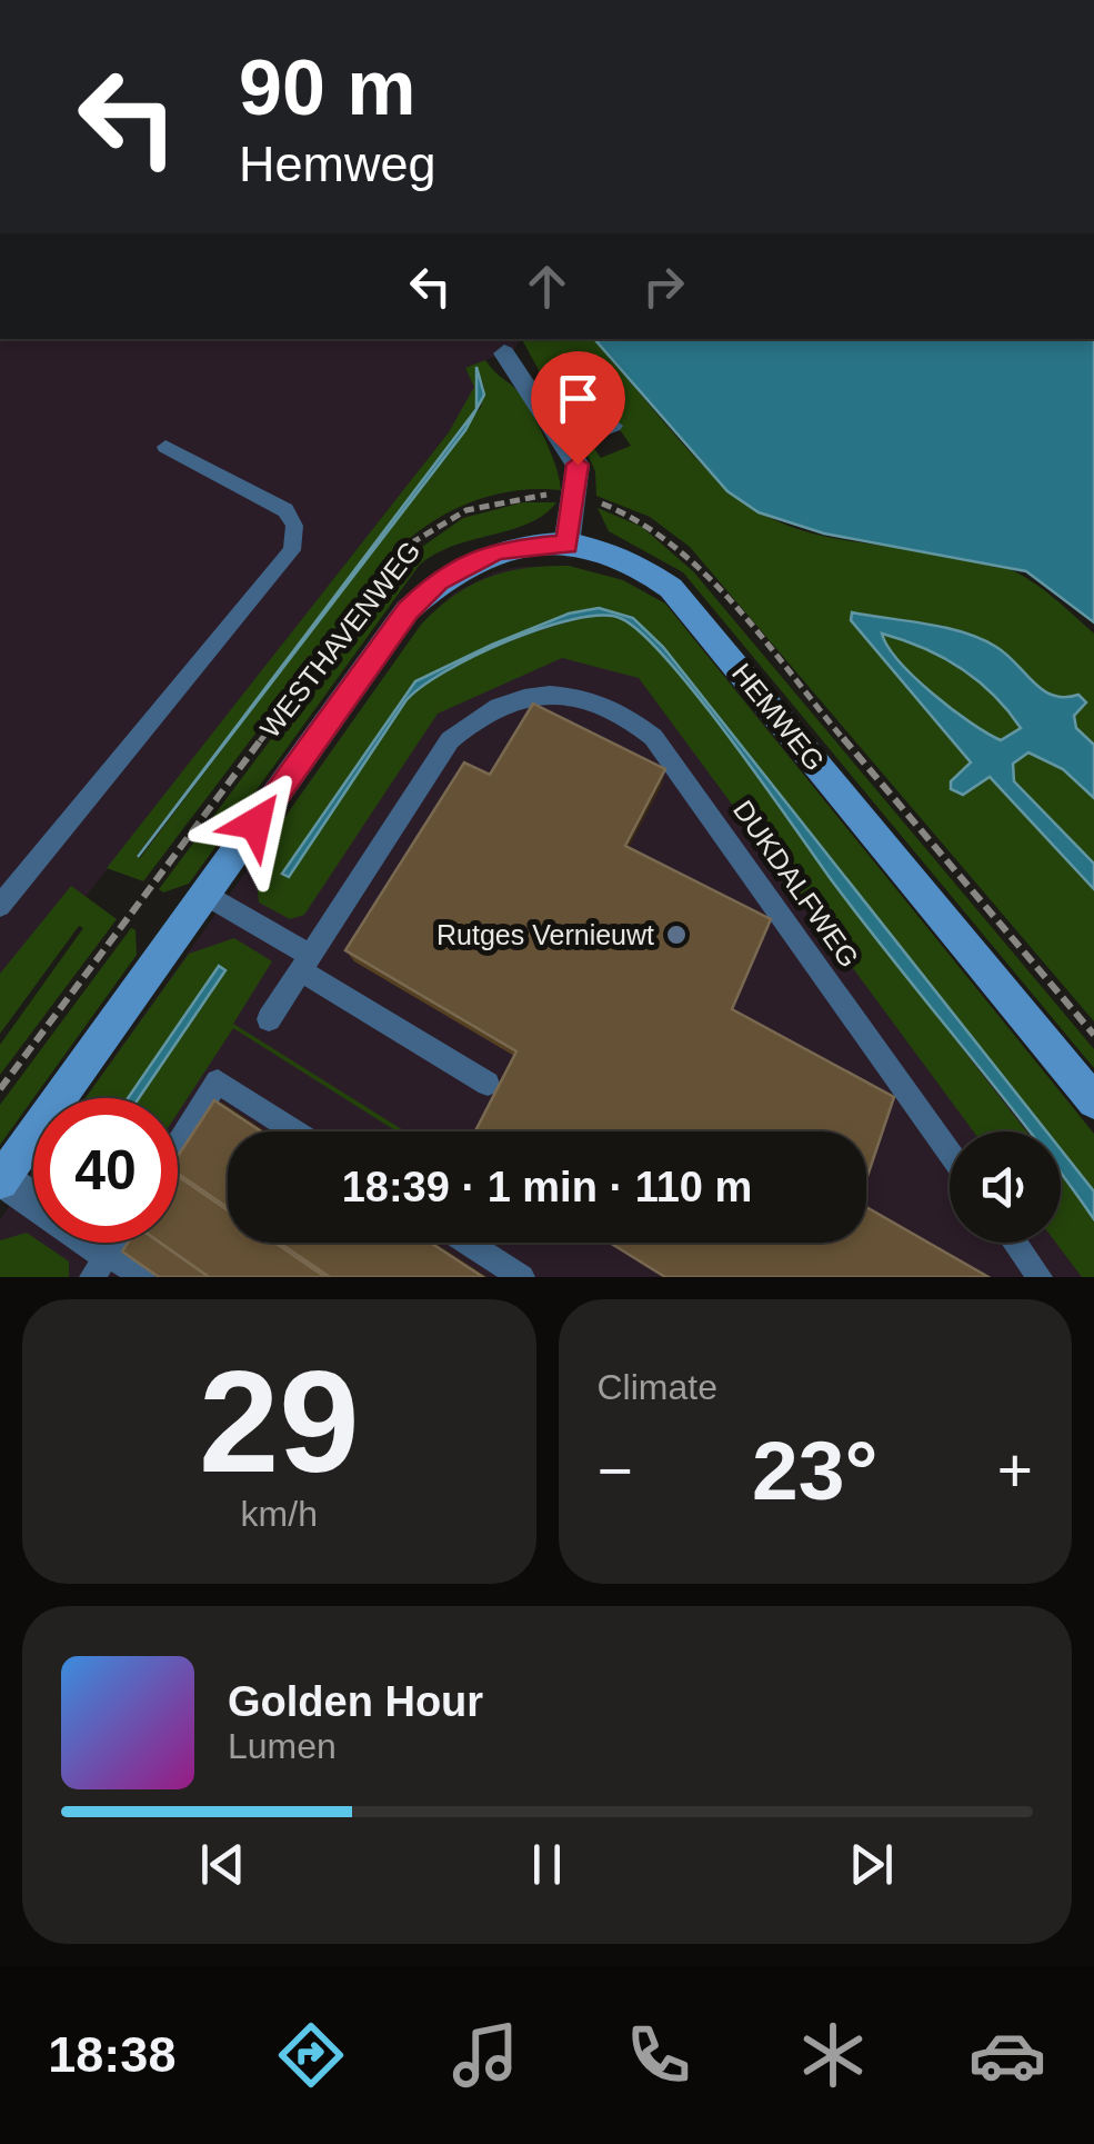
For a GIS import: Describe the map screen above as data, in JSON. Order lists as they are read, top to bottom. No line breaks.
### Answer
{"streets":{"street":["WESTHAVENWEG","HEMWEG"],"lane":["DUKDALFWEG"]},"crossings":[["WESTHAVENWEG","HEMWEG"]],"places":["Rutges Vernieuwt"],"page":{"turn":["90 m","Hemweg"],"limit":"40","trip":"18:39 · 1 min · 110 m","tile":[["29","km/h"],"Climate"],"heat":["−","23°","+"],"song":["Golden Hour","Lumen"],"tabs":"18:38"}}
